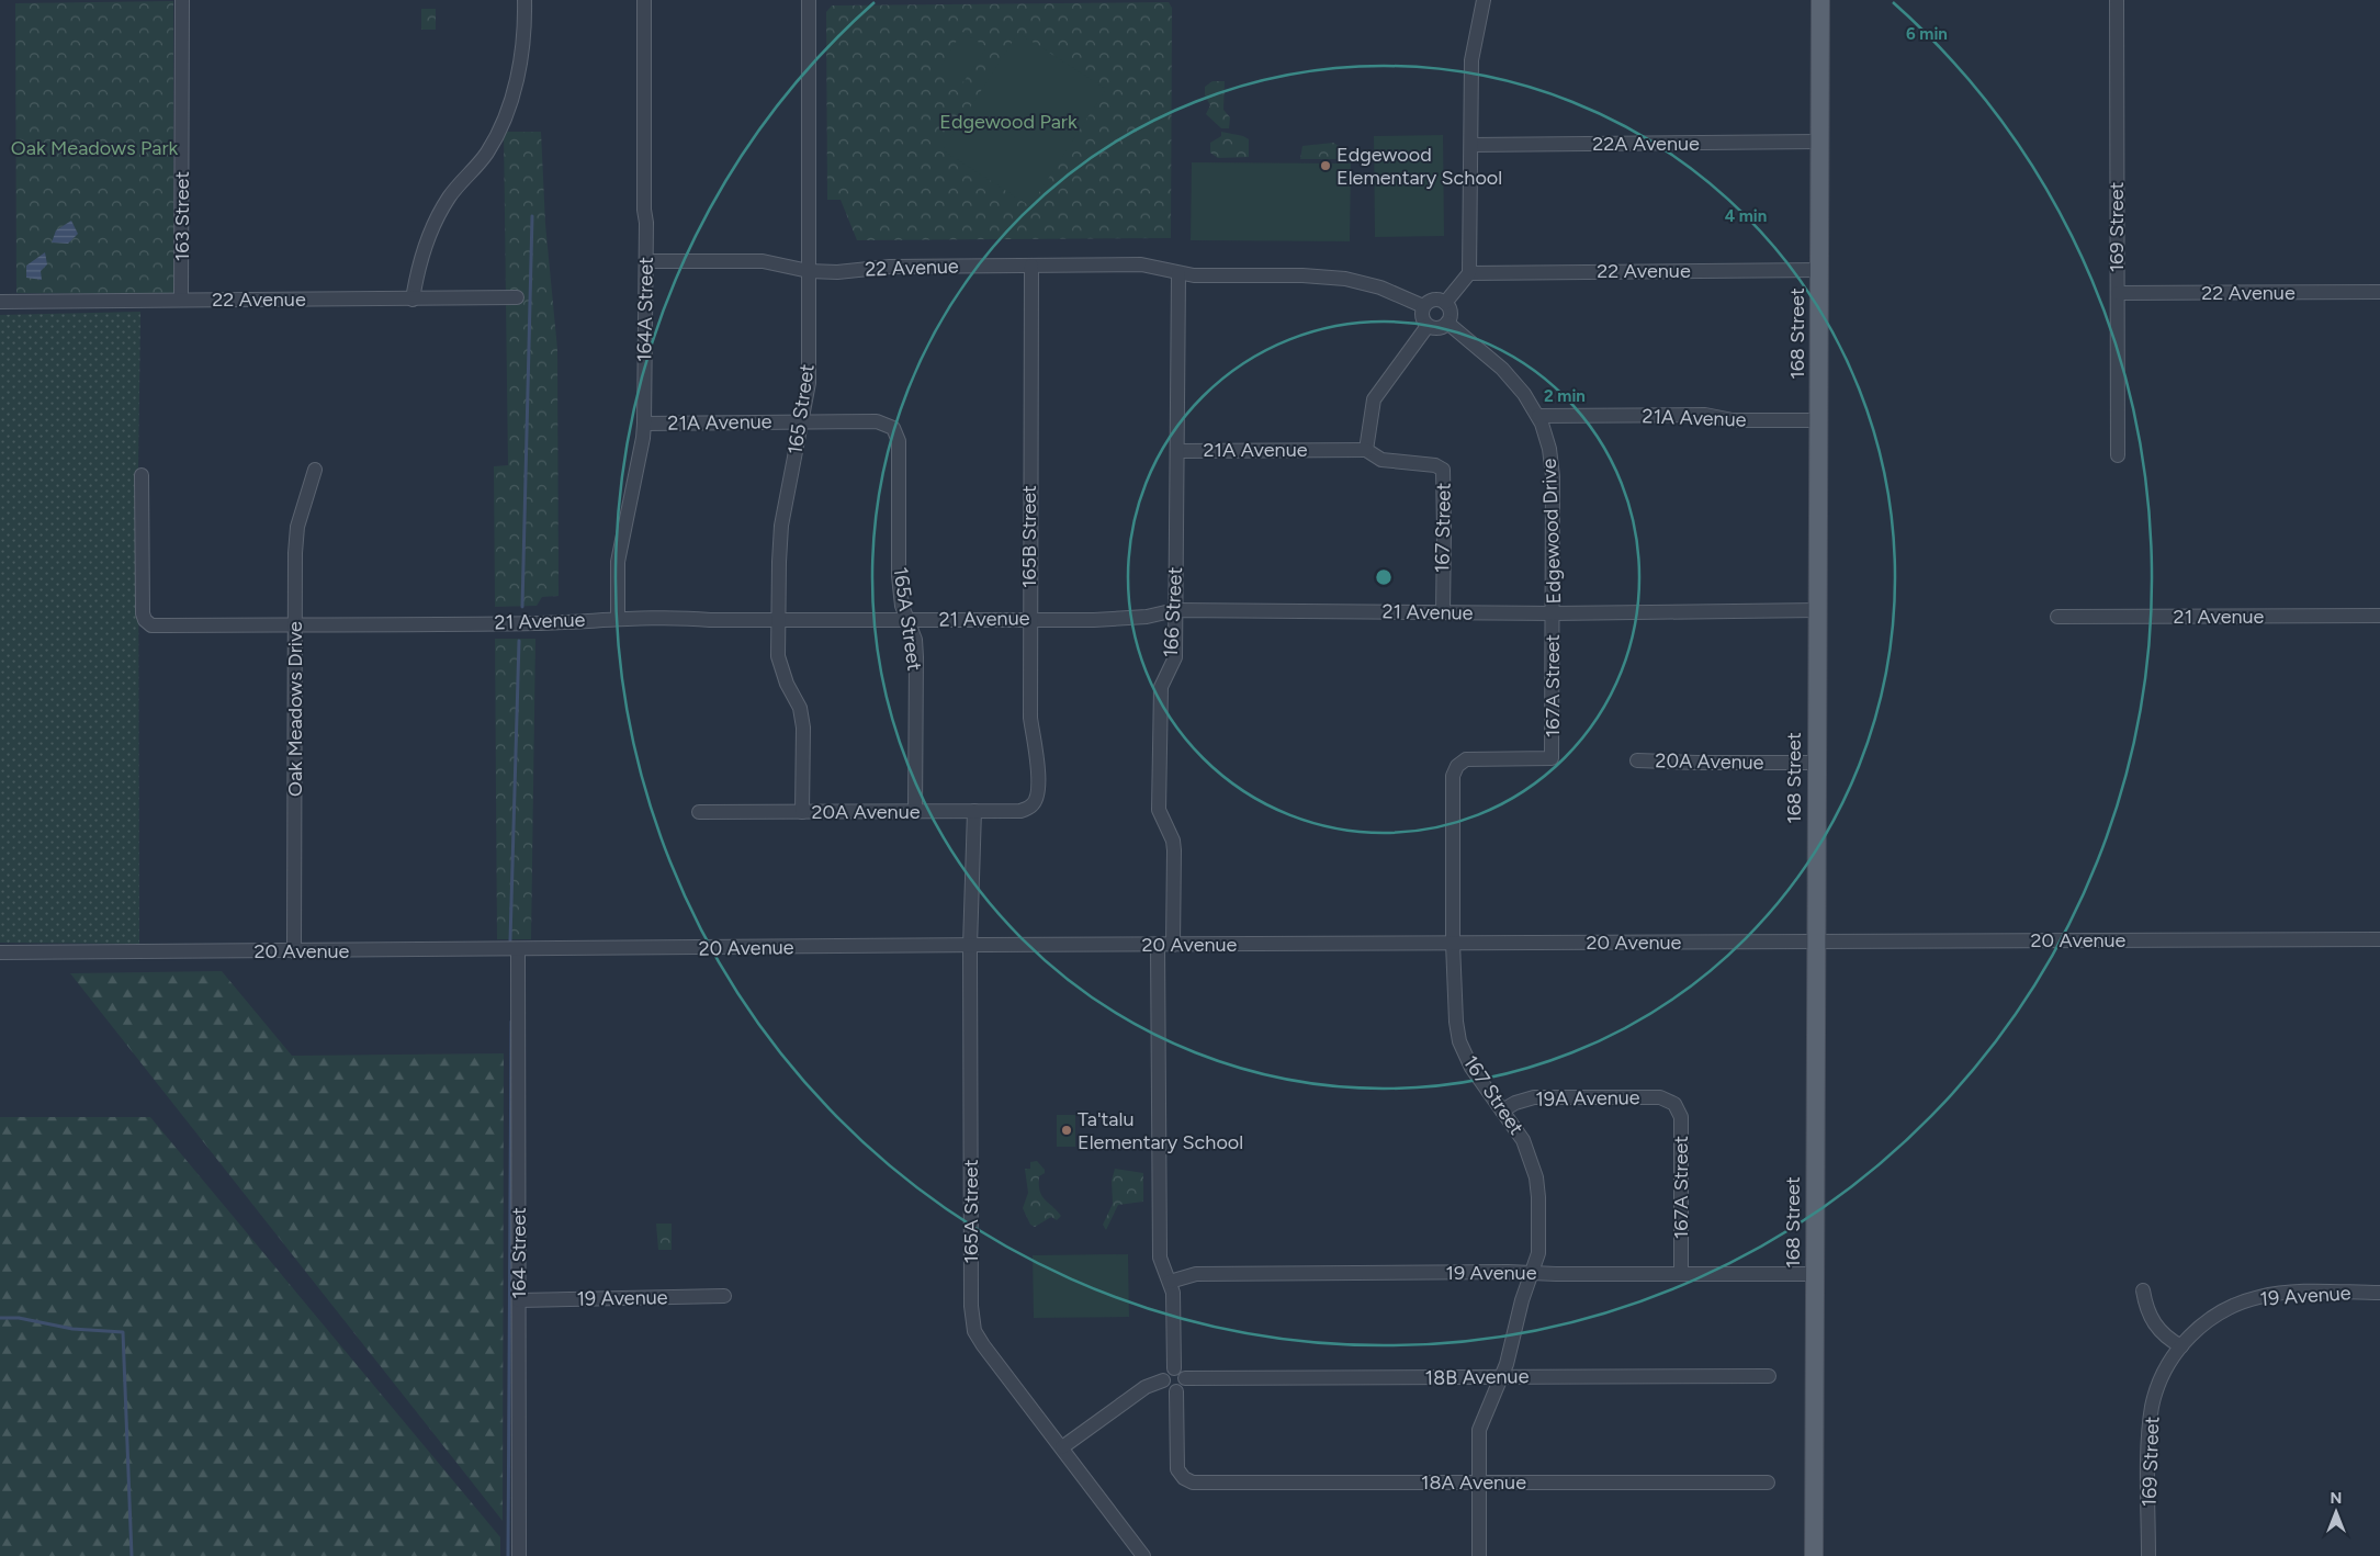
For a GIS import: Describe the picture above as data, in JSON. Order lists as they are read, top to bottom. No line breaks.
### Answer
{"streets":{"main road":["168 Street"],"street":["22A Avenue","163 Street","169 Street","22 Avenue","164A Street","165 Street","21A Avenue","167 Street","Edgewood Drive","165B Street","166 Street","21 Avenue","165A Street","167A Street","Oak Meadows Drive","20A Avenue","20 Avenue","19A Avenue","164 Street","19 Avenue","18B Avenue","18A Avenue"]},"crossings":[["22A Avenue","168 Street"],["163 Street","22 Avenue"],["169 Street","22 Avenue"],["169 Street","19 Avenue"],["22 Avenue","164A Street"],["22 Avenue","168 Street"],["22 Avenue","165 Street"],["22 Avenue","165B Street"],["22 Avenue","166 Street"],["164A Street","21A Avenue"],["164A Street","21 Avenue"],["168 Street","21A Avenue"],["168 Street","21 Avenue"],["168 Street","20A Avenue"],["168 Street","20 Avenue"],["168 Street","19 Avenue"],["165 Street","21A Avenue"],["165 Street","21 Avenue"],["165 Street","20A Avenue"],["21A Avenue","167 Street"],["21A Avenue","Edgewood Drive"],["21A Avenue","166 Street"],["21A Avenue","165A Street"],["167 Street","21 Avenue"],["167 Street","167A Street"],["167 Street","20 Avenue"],["167 Street","19A Avenue"],["167 Street","19 Avenue"],["167 Street","18B Avenue"],["167 Street","18A Avenue"],["Edgewood Drive","21 Avenue"],["Edgewood Drive","167A Street"],["165B Street","21 Avenue"],["165B Street","20A Avenue"],["166 Street","21 Avenue"],["166 Street","20 Avenue"],["21 Avenue","165A Street"],["21 Avenue","167A Street"],["21 Avenue","Oak Meadows Drive"],["165A Street","20A Avenue"],["165A Street","20 Avenue"],["167A Street","19A Avenue"],["167A Street","19 Avenue"],["Oak Meadows Drive","20 Avenue"],["20 Avenue","164 Street"],["164 Street","19 Avenue"],["18B Avenue","18A Avenue"]],"parks":["Edgewood Park","Oak Meadows Park"],"places":["Edgewood Elementary School","Ta'talu Elementary School"],"north":"top","rings":["6 min","4 min","2 min"]}
